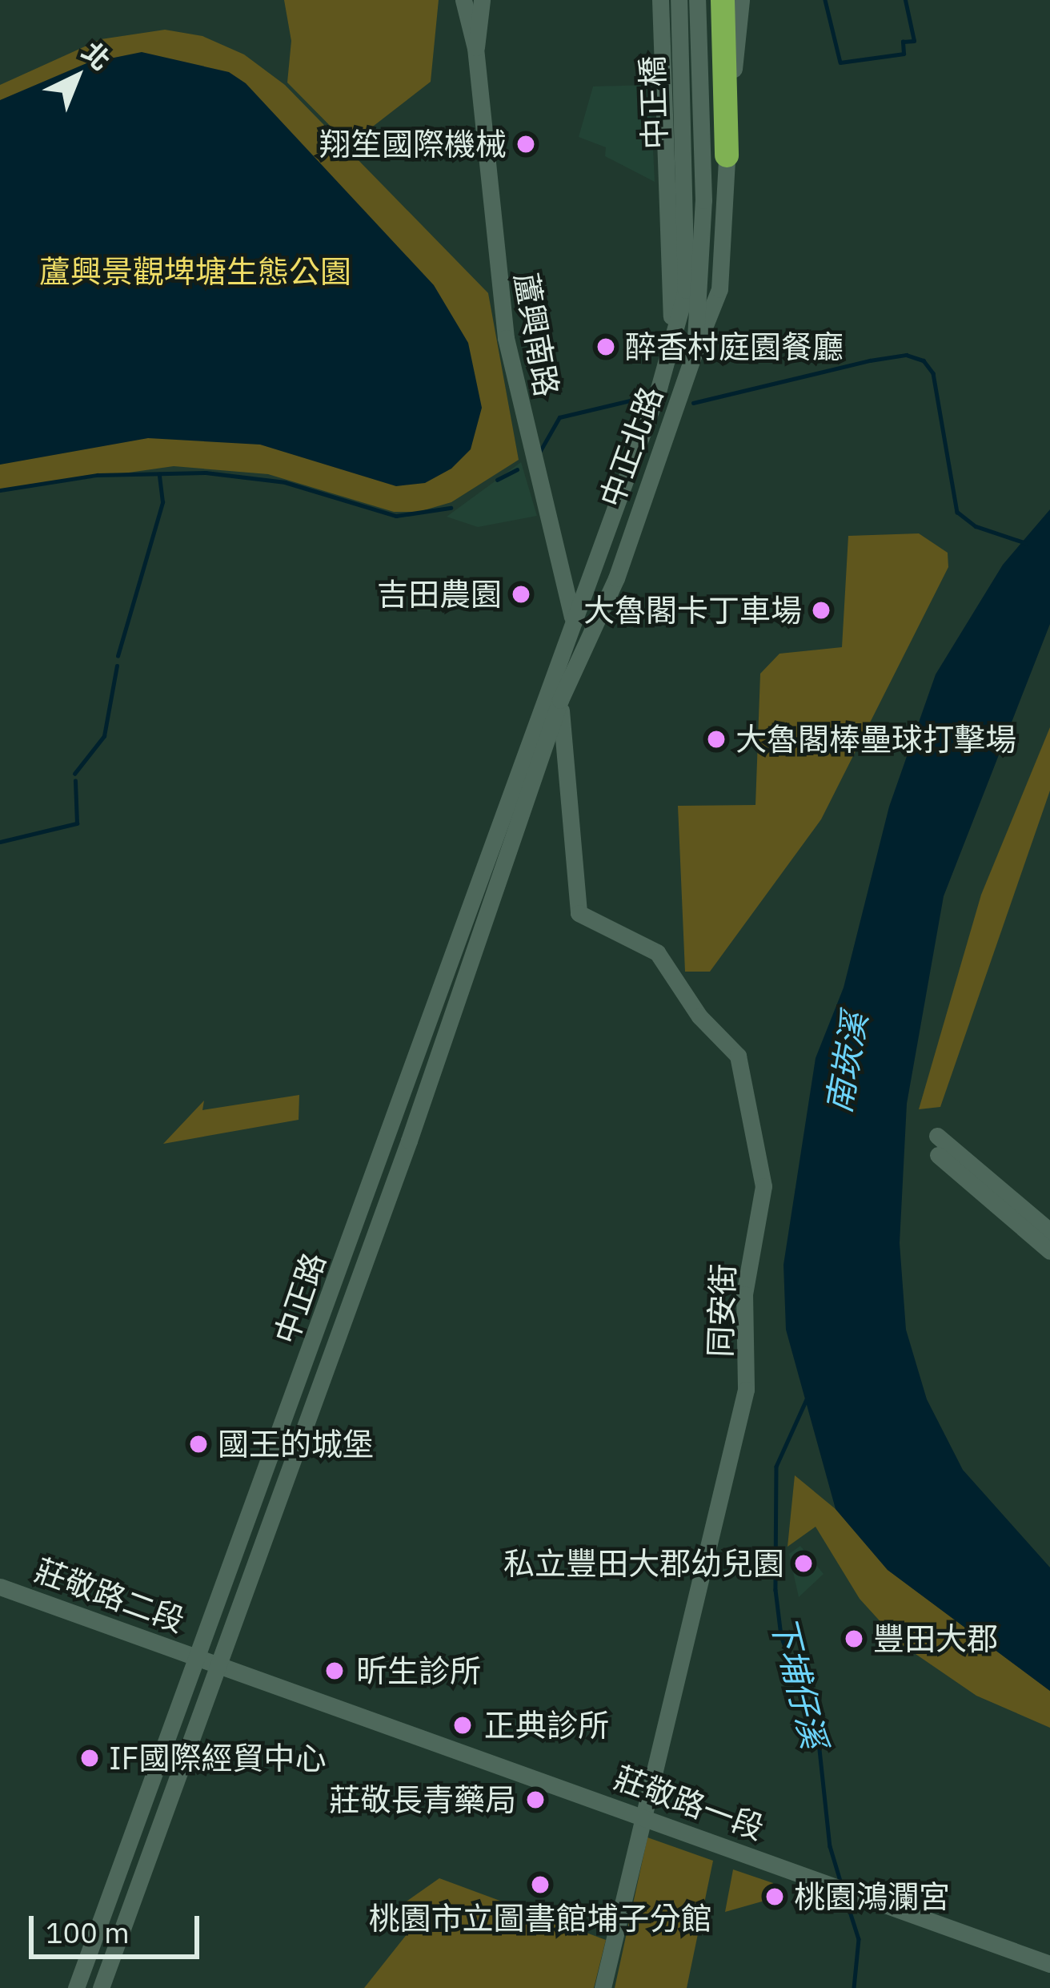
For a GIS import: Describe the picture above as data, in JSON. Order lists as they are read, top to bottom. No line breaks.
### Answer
{"streets":{"street":["中正橋","蘆興南路","中正北路","中正路","同安街","莊敬路二段","莊敬路一段"]},"crossings":[["中正橋","中正北路"],["蘆興南路","中正北路"],["蘆興南路","中正路"],["中正北路","中正路"],["中正北路","同安街"],["中正路","同安街"],["中正路","莊敬路二段"],["中正路","莊敬路一段"],["同安街","莊敬路一段"],["莊敬路二段","莊敬路一段"]],"water":["南崁溪","下埔仔溪"],"parks":["蘆興景觀埤塘生態公園"],"places":["翔笙國際機械","醉香村庭園餐廳","吉田農園","大魯閣卡丁車場","大魯閣棒壘球打擊場","國王的城堡","私立豐田大郡幼兒園","豐田大郡","昕生診所","正典診所","IF國際經貿中心","莊敬長青藥局","桃園市立圖書館埔子分館","桃園鴻瀾宮"],"scale_bar":"100 m","north":"top right"}
